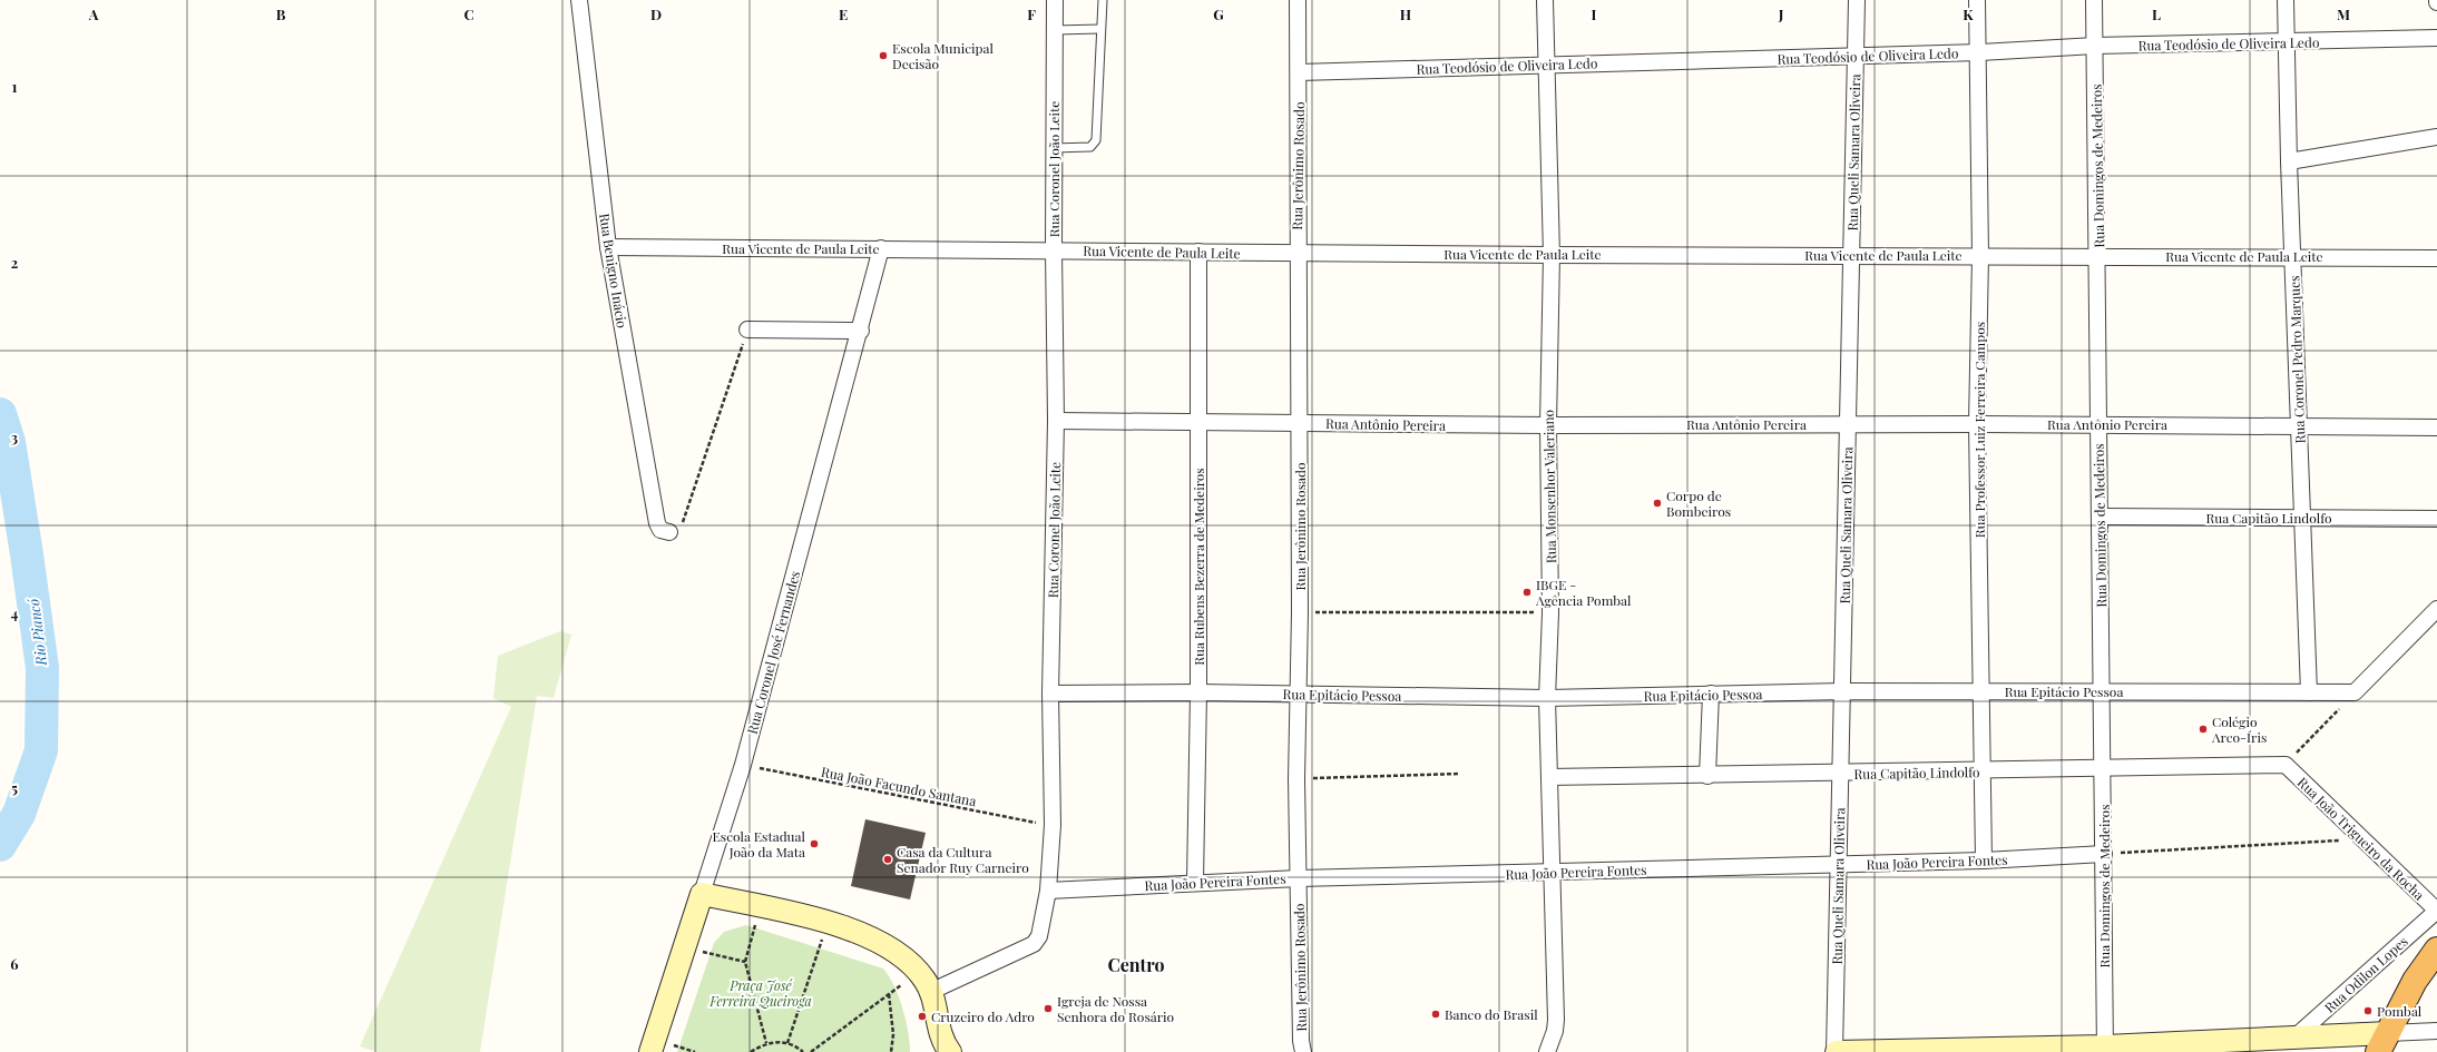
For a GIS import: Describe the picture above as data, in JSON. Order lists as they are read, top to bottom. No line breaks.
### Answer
{"streets":{"main road":["Rua Coronel José Fernandes"],"street":["Rua Teodósio de Oliveira Ledo","Rua Queli Samara Oliveira","Rua Jerônimo Rosado","Rua Domingos de Medeiros","Rua Coronel João Leite","Rua Vicente de Paula Leite","Rua Benigno Inácio","Rua Coronel Pedro Marques","Rua Antônio Pereira","Rua Professor Luiz Ferreira Campos","Rua Monsenhor Valeriano","Rua Capitão Lindolfo","Rua Rubens Bezerra de Medeiros","Rua Epitácio Pessoa","Rua João Trigueiro da Rocha","Rua João Pereira Fontes","Rua Odilon Lopes"],"path":["Rua João Facundo Santana"]},"crossings":[["Rua Teodósio de Oliveira Ledo","Rua Queli Samara Oliveira"],["Rua Teodósio de Oliveira Ledo","Rua Jerônimo Rosado"],["Rua Teodósio de Oliveira Ledo","Rua Domingos de Medeiros"],["Rua Teodósio de Oliveira Ledo","Rua Coronel Pedro Marques"],["Rua Teodósio de Oliveira Ledo","Rua Professor Luiz Ferreira Campos"],["Rua Teodósio de Oliveira Ledo","Rua Monsenhor Valeriano"],["Rua Queli Samara Oliveira","Rua Vicente de Paula Leite"],["Rua Queli Samara Oliveira","Rua Antônio Pereira"],["Rua Queli Samara Oliveira","Rua Capitão Lindolfo"],["Rua Queli Samara Oliveira","Rua Epitácio Pessoa"],["Rua Queli Samara Oliveira","Rua João Pereira Fontes"],["Rua Jerônimo Rosado","Rua Vicente de Paula Leite"],["Rua Jerônimo Rosado","Rua Antônio Pereira"],["Rua Jerônimo Rosado","Rua Epitácio Pessoa"],["Rua Jerônimo Rosado","Rua João Pereira Fontes"],["Rua Domingos de Medeiros","Rua Vicente de Paula Leite"],["Rua Domingos de Medeiros","Rua Antônio Pereira"],["Rua Domingos de Medeiros","Rua Capitão Lindolfo"],["Rua Domingos de Medeiros","Rua Epitácio Pessoa"],["Rua Domingos de Medeiros","Rua João Pereira Fontes"],["Rua Coronel João Leite","Rua Vicente de Paula Leite"],["Rua Coronel João Leite","Rua Antônio Pereira"],["Rua Coronel João Leite","Rua Epitácio Pessoa"],["Rua Coronel João Leite","Rua João Facundo Santana"],["Rua Coronel João Leite","Rua João Pereira Fontes"],["Rua Vicente de Paula Leite","Rua Benigno Inácio"],["Rua Vicente de Paula Leite","Rua Coronel Pedro Marques"],["Rua Vicente de Paula Leite","Rua Professor Luiz Ferreira Campos"],["Rua Vicente de Paula Leite","Rua Monsenhor Valeriano"],["Rua Vicente de Paula Leite","Rua Rubens Bezerra de Medeiros"],["Rua Vicente de Paula Leite","Rua Coronel José Fernandes"],["Rua Coronel Pedro Marques","Rua Antônio Pereira"],["Rua Coronel Pedro Marques","Rua Capitão Lindolfo"],["Rua Coronel Pedro Marques","Rua Epitácio Pessoa"],["Rua Antônio Pereira","Rua Professor Luiz Ferreira Campos"],["Rua Antônio Pereira","Rua Monsenhor Valeriano"],["Rua Antônio Pereira","Rua Rubens Bezerra de Medeiros"],["Rua Professor Luiz Ferreira Campos","Rua Capitão Lindolfo"],["Rua Professor Luiz Ferreira Campos","Rua Epitácio Pessoa"],["Rua Professor Luiz Ferreira Campos","Rua João Pereira Fontes"],["Rua Monsenhor Valeriano","Rua Capitão Lindolfo"],["Rua Monsenhor Valeriano","Rua Epitácio Pessoa"],["Rua Monsenhor Valeriano","Rua João Pereira Fontes"],["Rua Capitão Lindolfo","Rua João Trigueiro da Rocha"],["Rua Rubens Bezerra de Medeiros","Rua Epitácio Pessoa"],["Rua Rubens Bezerra de Medeiros","Rua João Pereira Fontes"],["Rua Coronel José Fernandes","Rua João Facundo Santana"],["Rua João Trigueiro da Rocha","Rua Odilon Lopes"]],"districts":["Centro"],"water":["Rio Piancó"],"parks":["Praça José Ferreira Queiroga"],"places":["Escola Municipal Decisão","Corpo de Bombeiros","IBGE - Agência Pombal","Colégio Arco-Íris","Escola Estadual João da Mata","Casa da Cultura Senador Ruy Carneiro","Igreja de Nossa Senhora do Rosário","Pombal","Banco do Brasil","Cruzeiro do Adro"],"grid":{"columns":["A","B","C","D","E","F","G","H","I","J","K","L","M"],"rows":["1","2","3","4","5","6"]}}
